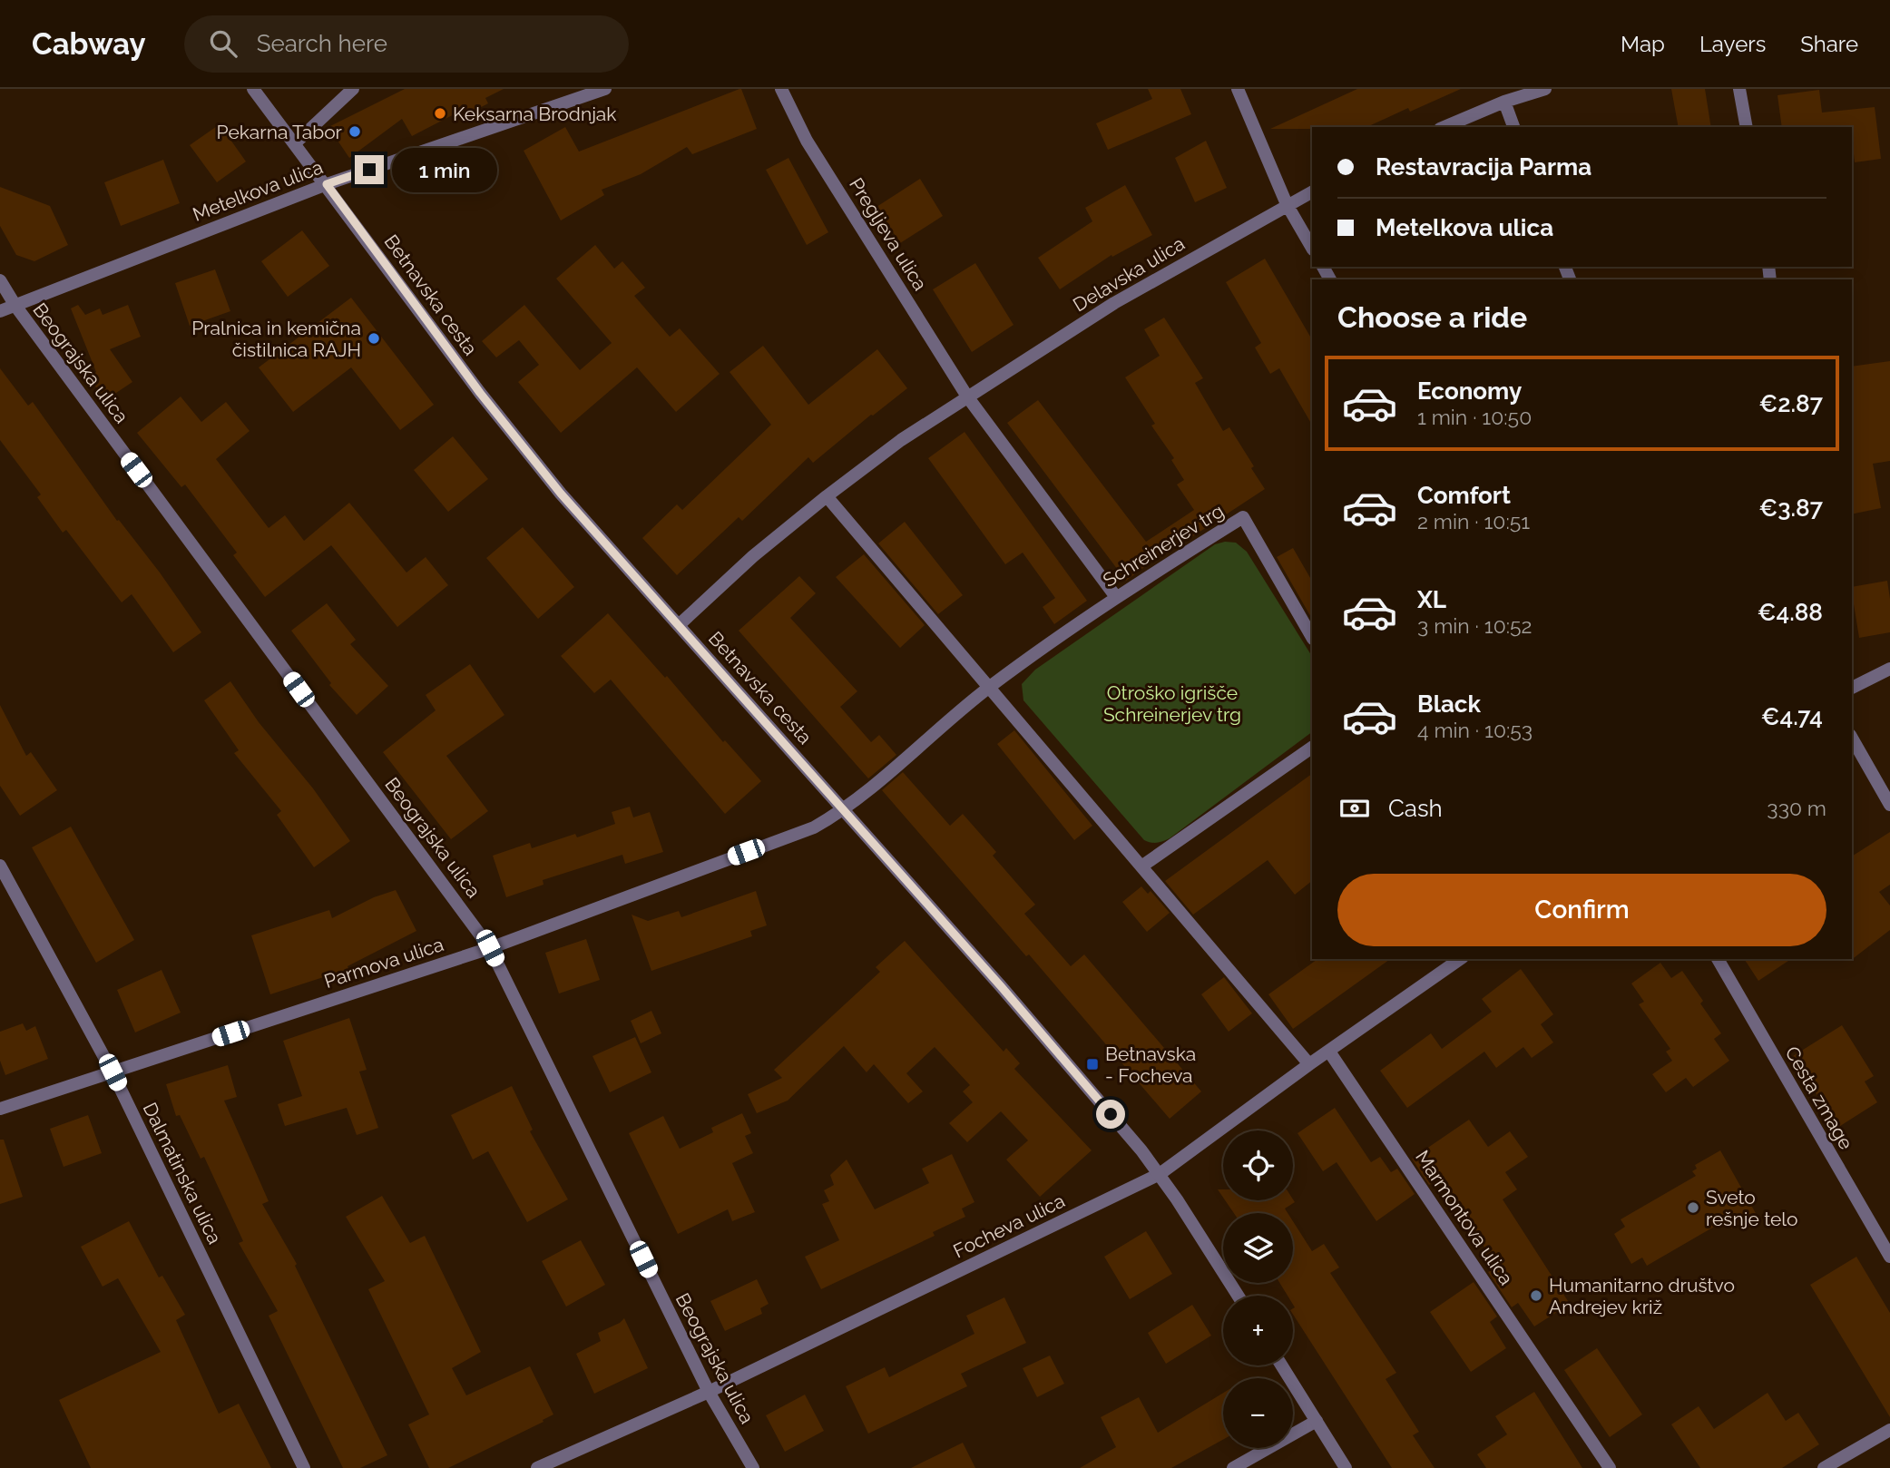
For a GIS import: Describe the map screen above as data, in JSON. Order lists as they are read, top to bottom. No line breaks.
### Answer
{"streets":{"street":["Metelkova ulica","Pregljeva ulica","Delavska ulica","Betnavska cesta","Beograjska ulica","Schreinerjev trg","Parmova ulica","Cesta zmage","Dalmatinska ulica","Marmontova ulica","Focheva ulica"]},"crossings":[["Metelkova ulica","Betnavska cesta"],["Metelkova ulica","Beograjska ulica"],["Pregljeva ulica","Delavska ulica"],["Delavska ulica","Betnavska cesta"],["Betnavska cesta","Schreinerjev trg"],["Betnavska cesta","Parmova ulica"],["Betnavska cesta","Focheva ulica"],["Beograjska ulica","Parmova ulica"],["Beograjska ulica","Focheva ulica"],["Schreinerjev trg","Parmova ulica"],["Parmova ulica","Dalmatinska ulica"],["Marmontova ulica","Focheva ulica"]],"parks":["Otroško igrišče Schreinerjev trg"],"places":{"other":["Keksarna Brodnjak","Pekarna Tabor","Pralnica in kemična čistilnica RAJH","Sveto rešnje telo","Humanitarno društvo Andrejev križ"],"transit":["Betnavska - Focheva"]},"page":{"header":"Cabway","search":"Search here","nav":["Map","Layers","Share"],"banner":["Restavracija Parma","Metelkova ulica"],"bubble":"1 min","heading":"Choose a ride","list":[{"name":"Economy","note":"1 min · 10:50","value":"€2.87"},{"name":"Comfort","note":"2 min · 10:51","value":"€3.87"},{"name":"XL","note":"3 min · 10:52","value":"€4.88"},{"name":"Black","note":"4 min · 10:53","value":"€4.74"}],"pay":["Cash","330 m"],"buttons":"Confirm","map_buttons":["+","−"]}}
